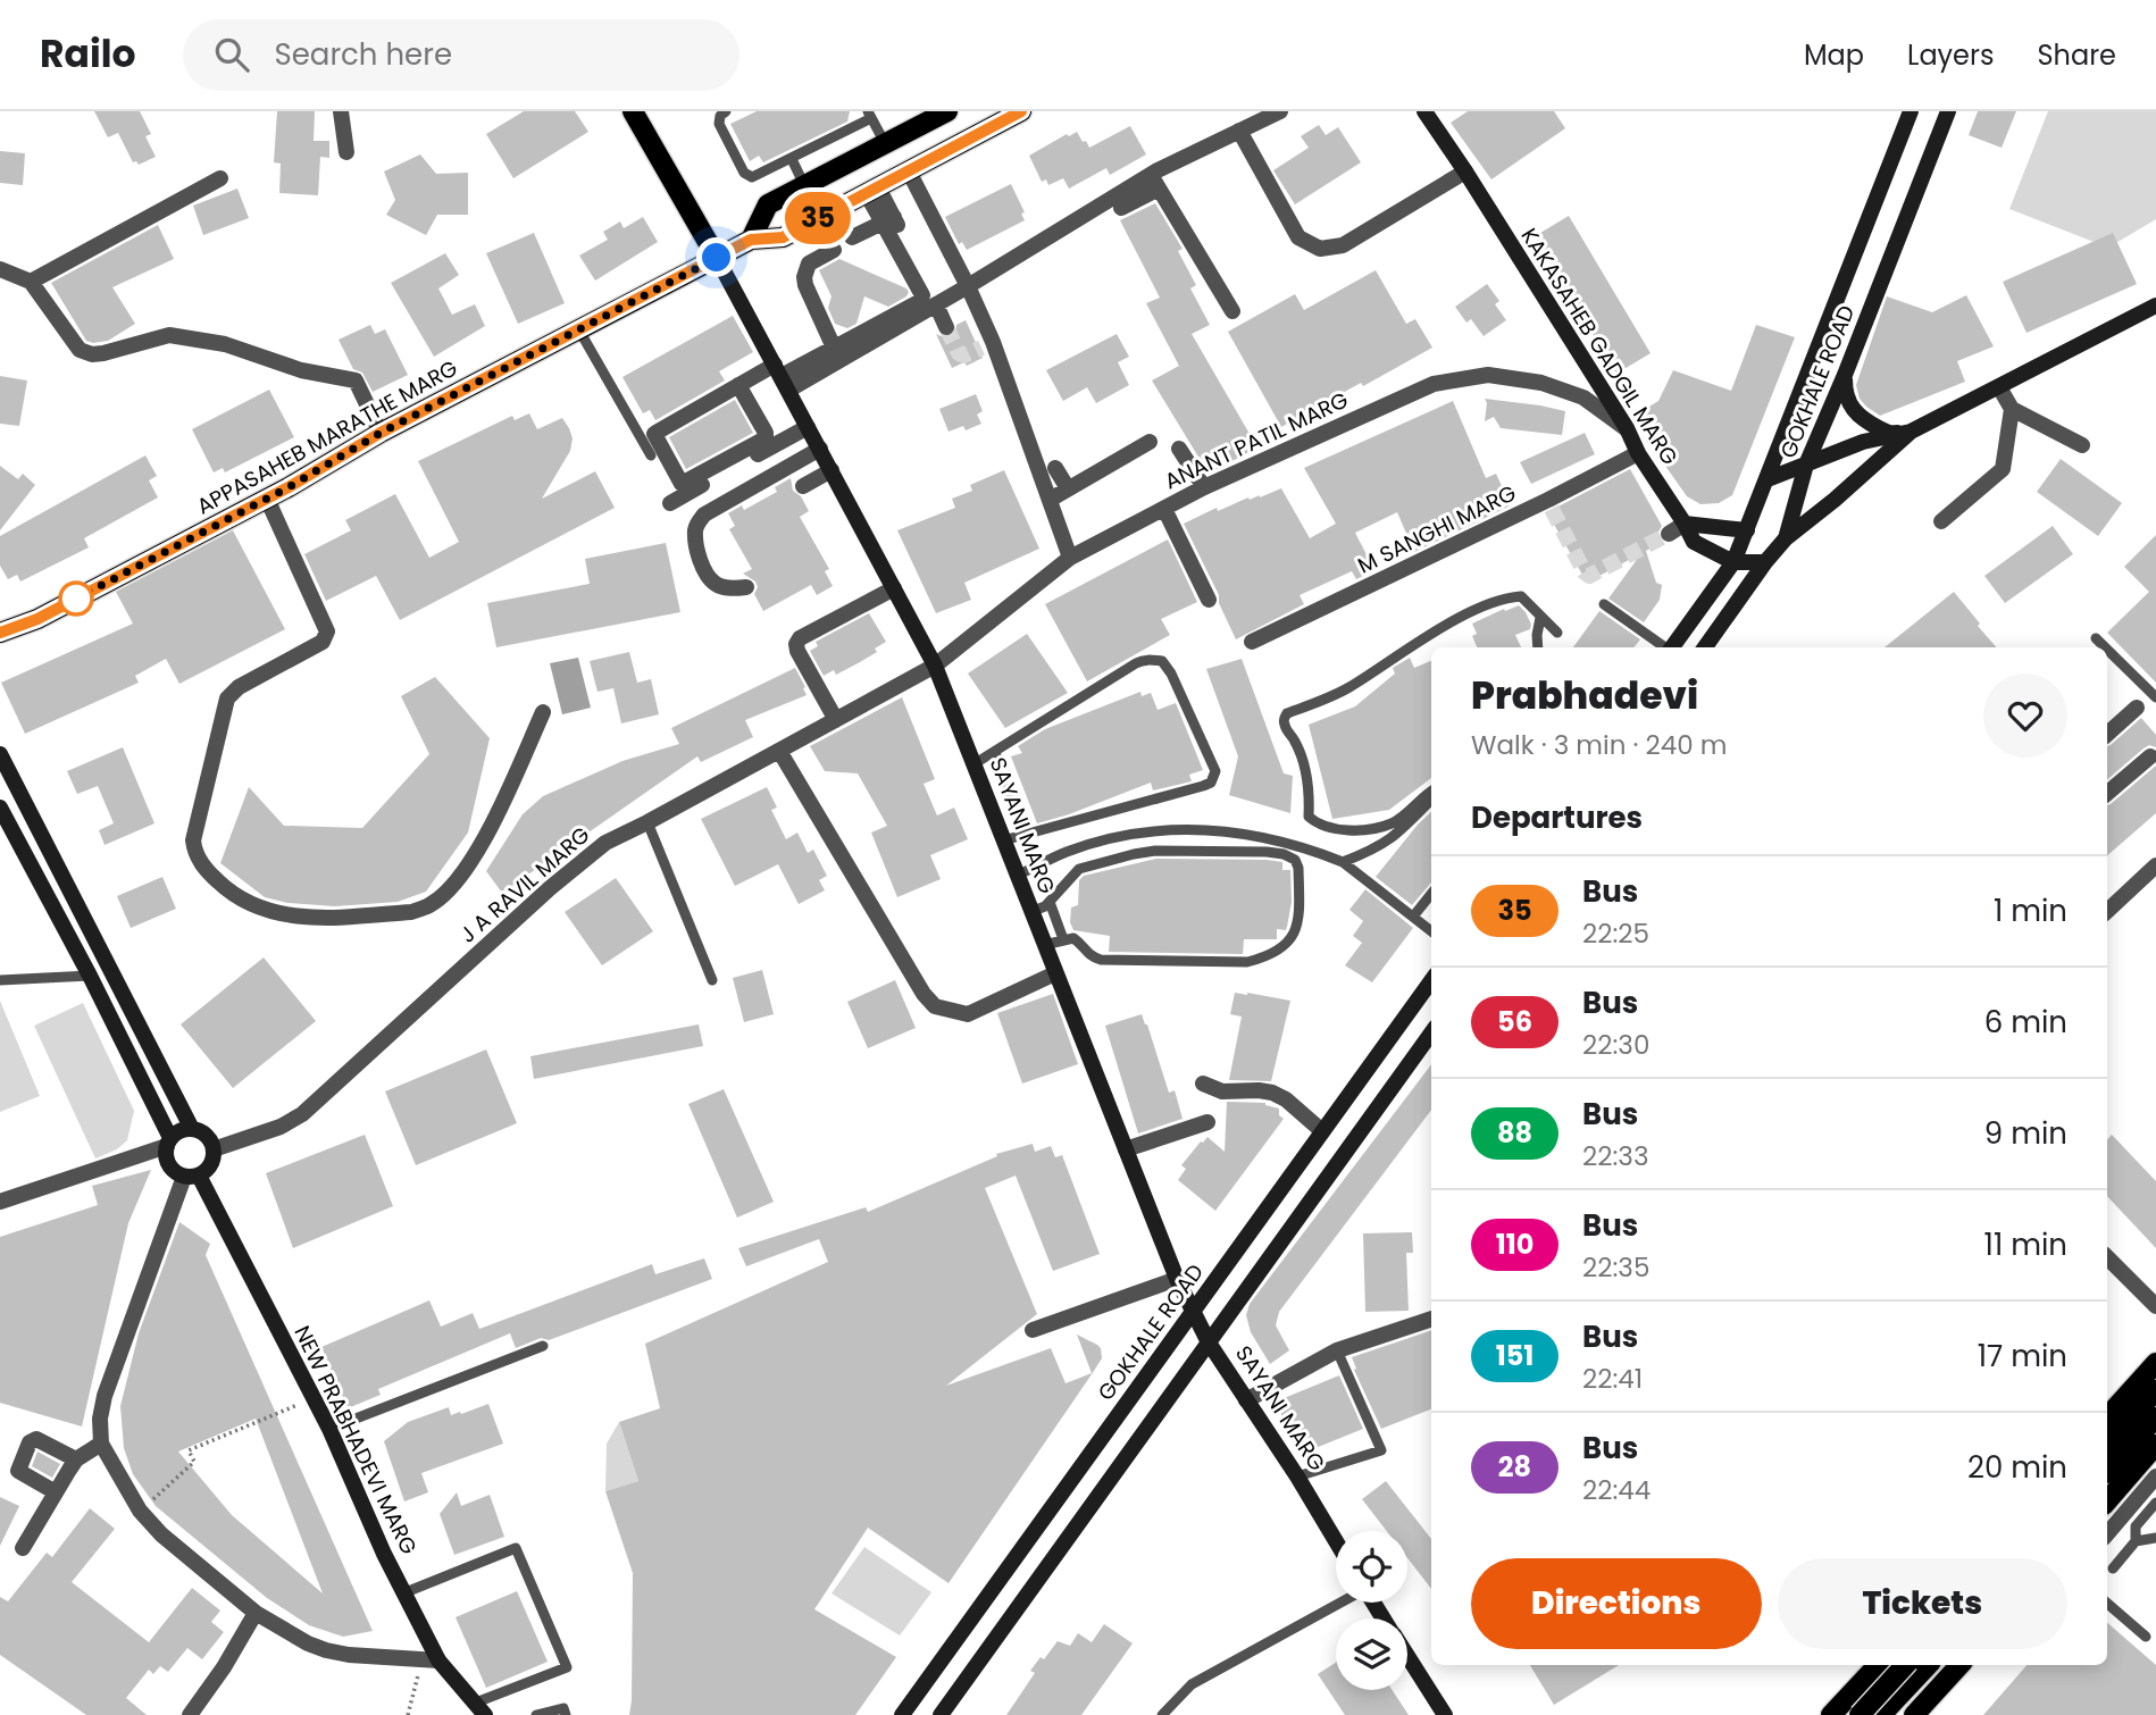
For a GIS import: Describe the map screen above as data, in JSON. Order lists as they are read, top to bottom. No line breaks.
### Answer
{"streets":{"main road":["KAKASAHEB GADGIL MARG","GOKHALE ROAD","APPASAHEB MARATHE MARG","SAYANI MARG","NEW PRABHADEVI MARG"],"street":["ANANT PATIL MARG","M SANGHI MARG","J A RAVIL MARG"]},"crossings":[["KAKASAHEB GADGIL MARG","GOKHALE ROAD"],["KAKASAHEB GADGIL MARG","ANANT PATIL MARG"],["KAKASAHEB GADGIL MARG","M SANGHI MARG"],["GOKHALE ROAD","SAYANI MARG"],["APPASAHEB MARATHE MARG","SAYANI MARG"],["ANANT PATIL MARG","SAYANI MARG"],["ANANT PATIL MARG","J A RAVIL MARG"],["SAYANI MARG","J A RAVIL MARG"],["J A RAVIL MARG","NEW PRABHADEVI MARG"]],"lines":["bus line 35"],"page":{"header":"Railo","search":"Search here","nav":["Map","Layers","Share"],"on_map":"35","heading":[["Prabhadevi","Walk · 3 min · 240 m"],"Departures"],"list":[{"mark":"35","name":"Bus","note":"22:25","value":"1 min"},{"mark":"56","name":"Bus","note":"22:30","value":"6 min"},{"mark":"88","name":"Bus","note":"22:33","value":"9 min"},{"mark":"110","name":"Bus","note":"22:35","value":"11 min"},{"mark":"151","name":"Bus","note":"22:41","value":"17 min"},{"mark":"28","name":"Bus","note":"22:44","value":"20 min"}],"buttons":["Directions","Tickets"]}}
